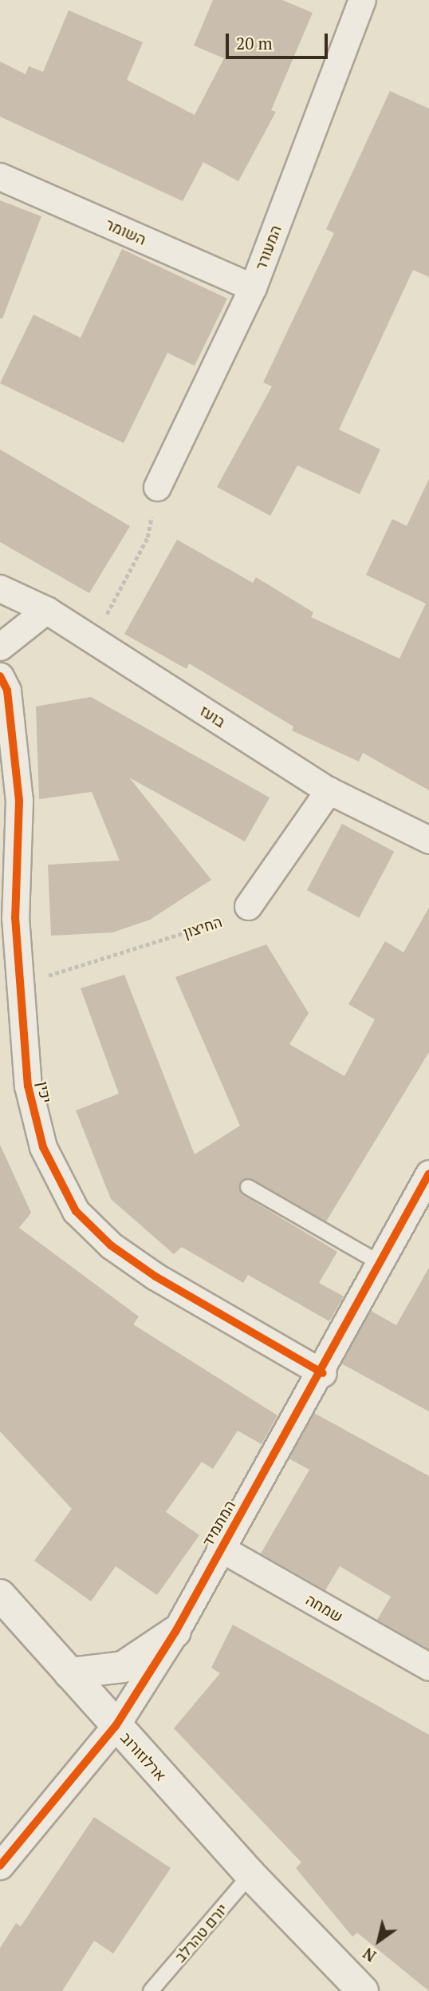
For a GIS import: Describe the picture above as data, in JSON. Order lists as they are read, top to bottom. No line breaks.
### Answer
{"streets":{"street":["השומר","המעורר","בועז","יכין","המתמיד","שמחה","ארלוזורוב"],"lane":["יורם טהרלב"],"path":["החיצון"]},"crossings":[["השומר","המעורר"],["החיצון","יכין"],["יכין","המתמיד"],["המתמיד","שמחה"],["המתמיד","ארלוזורוב"],["ארלוזורוב","יורם טהרלב"]],"scale_bar":"20 m","north":"bottom left"}
